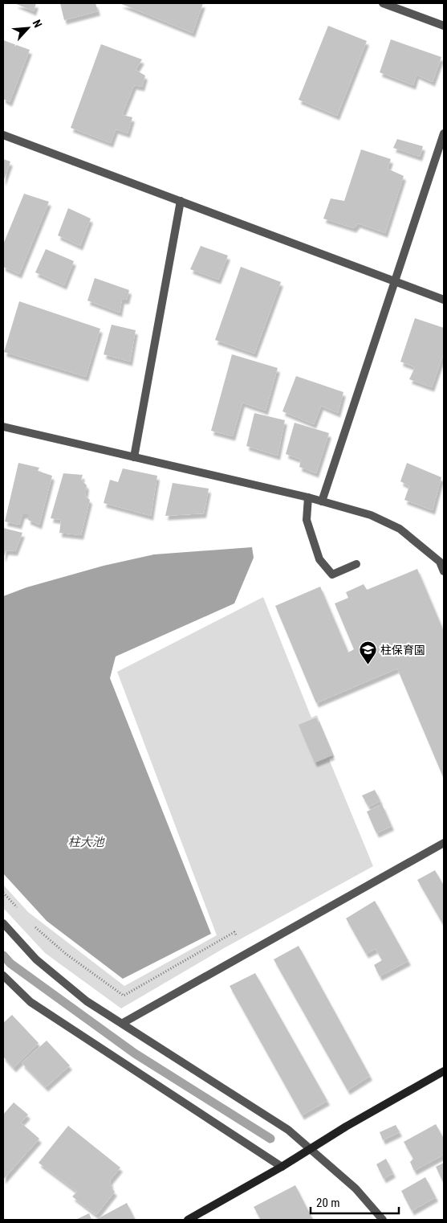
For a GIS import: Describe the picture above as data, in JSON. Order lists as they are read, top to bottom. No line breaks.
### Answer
{"water":["柱大池"],"places":{"school or university":["柱保育園"]},"scale_bar":"20 m","north":"top right"}
